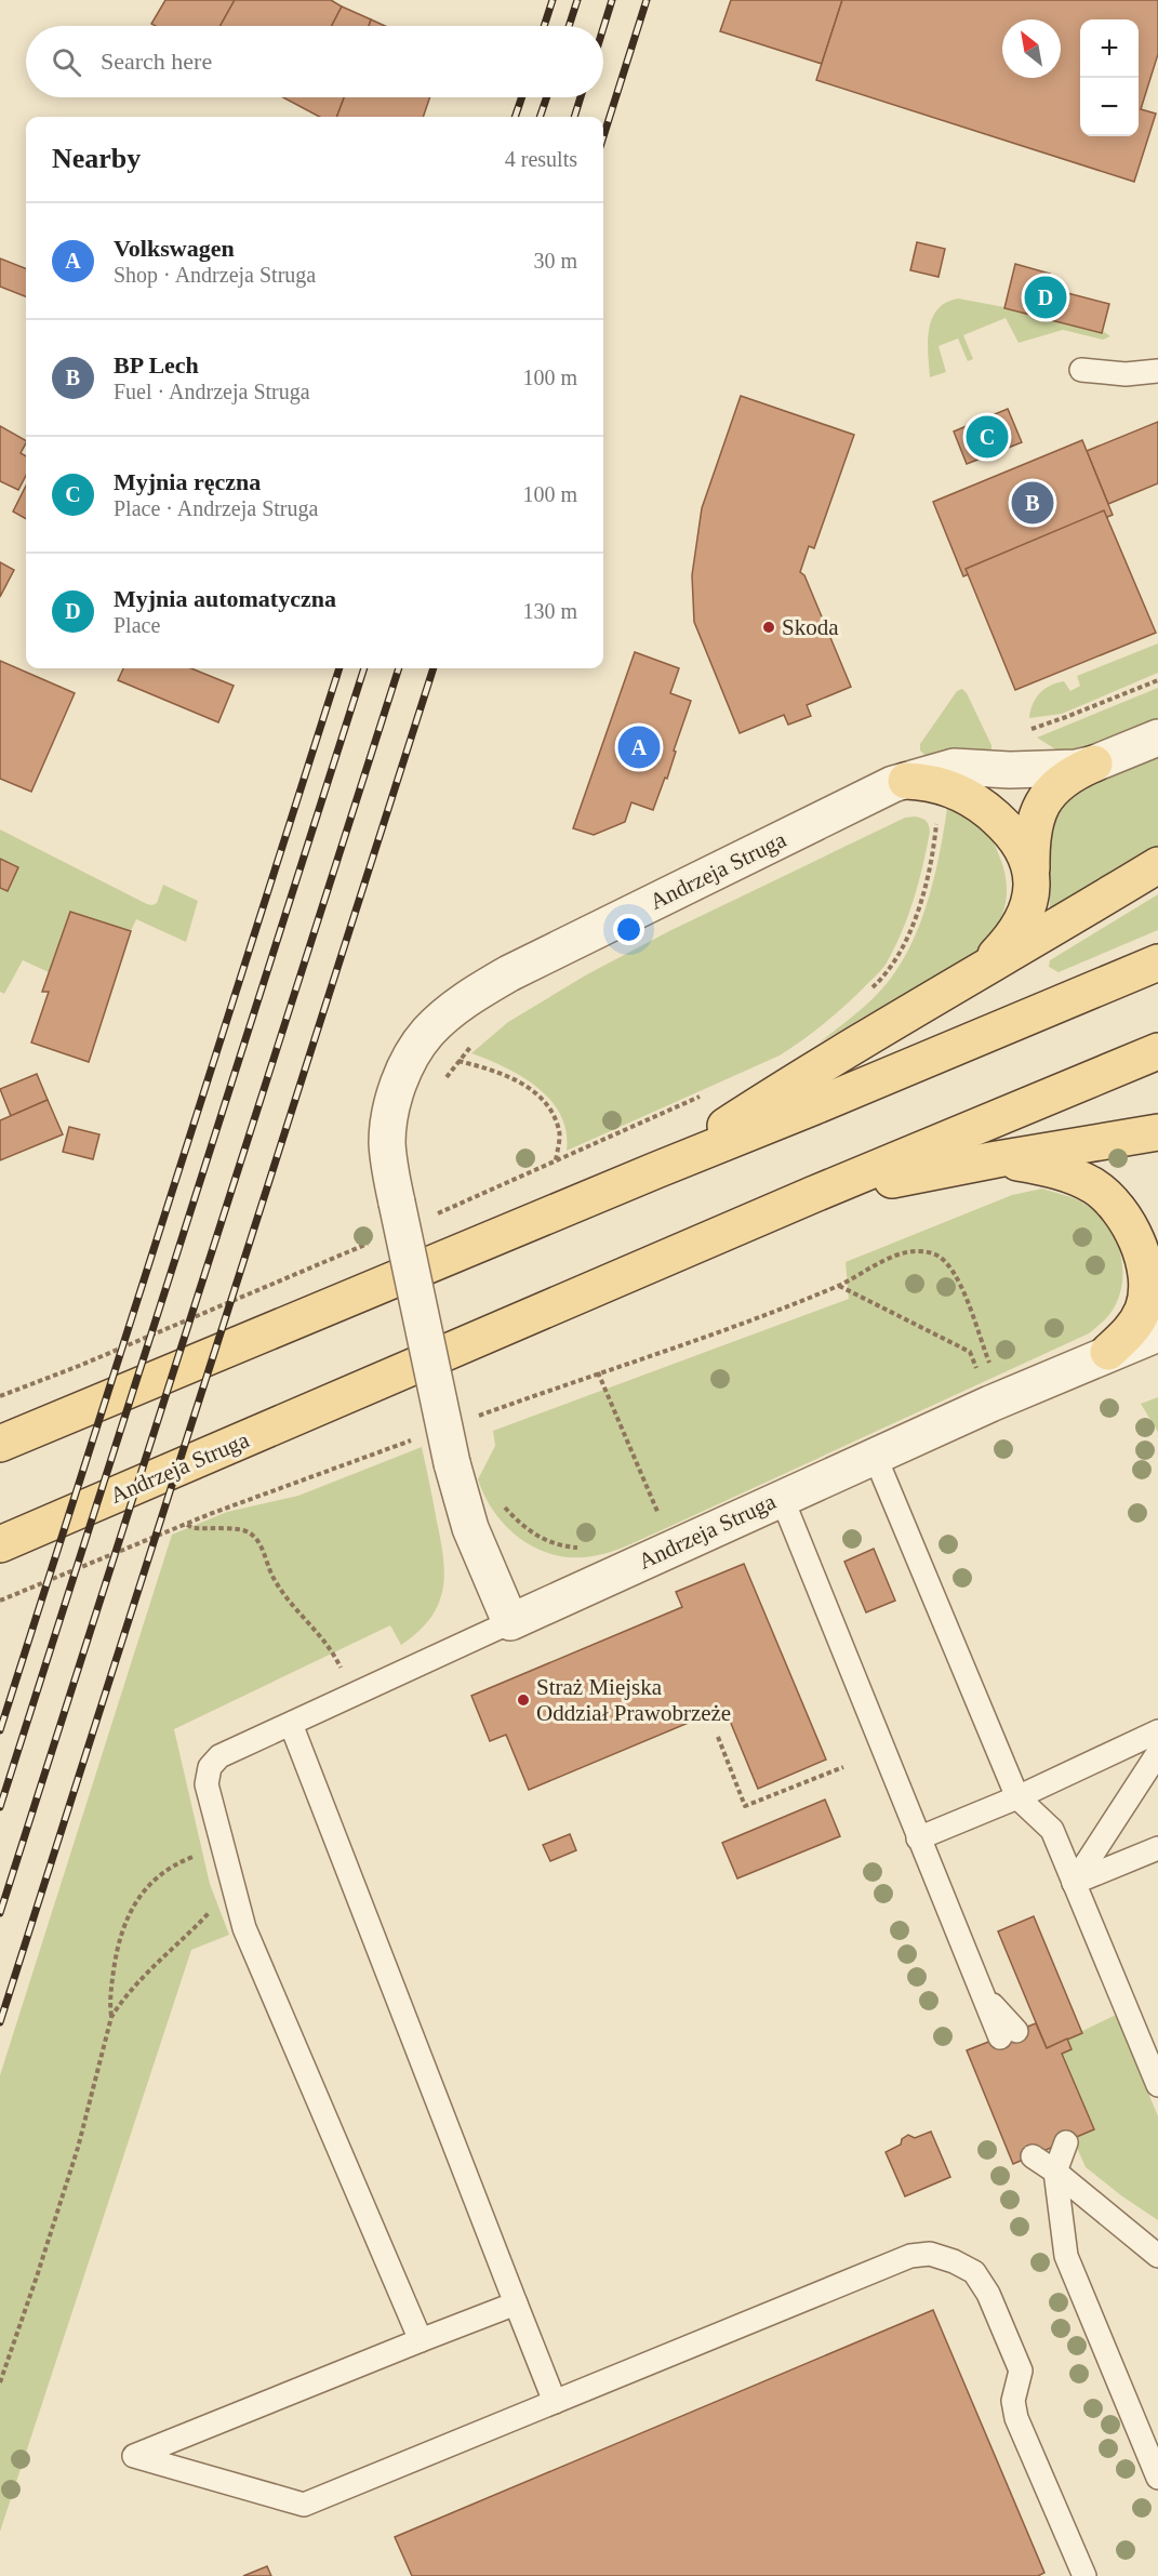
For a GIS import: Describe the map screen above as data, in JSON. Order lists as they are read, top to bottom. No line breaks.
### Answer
{"streets":{"main road":["Andrzeja Struga"]},"places":["Skoda","Straż Miejska Oddział Prawobrzeże"],"north":"top left","page":{"map_buttons":["+","−"],"search":"Search here","heading":["Nearby","4 results"],"list":[{"mark":"A","name":"Volkswagen","note":"Shop · Andrzeja Struga","value":"30 m"},{"mark":"B","name":"BP Lech","note":"Fuel · Andrzeja Struga","value":"100 m"},{"mark":"C","name":"Myjnia ręczna","note":"Place · Andrzeja Struga","value":"100 m"},{"mark":"D","name":"Myjnia automatyczna","note":"Place","value":"130 m"}],"pins":["D","C","B","A"]}}
